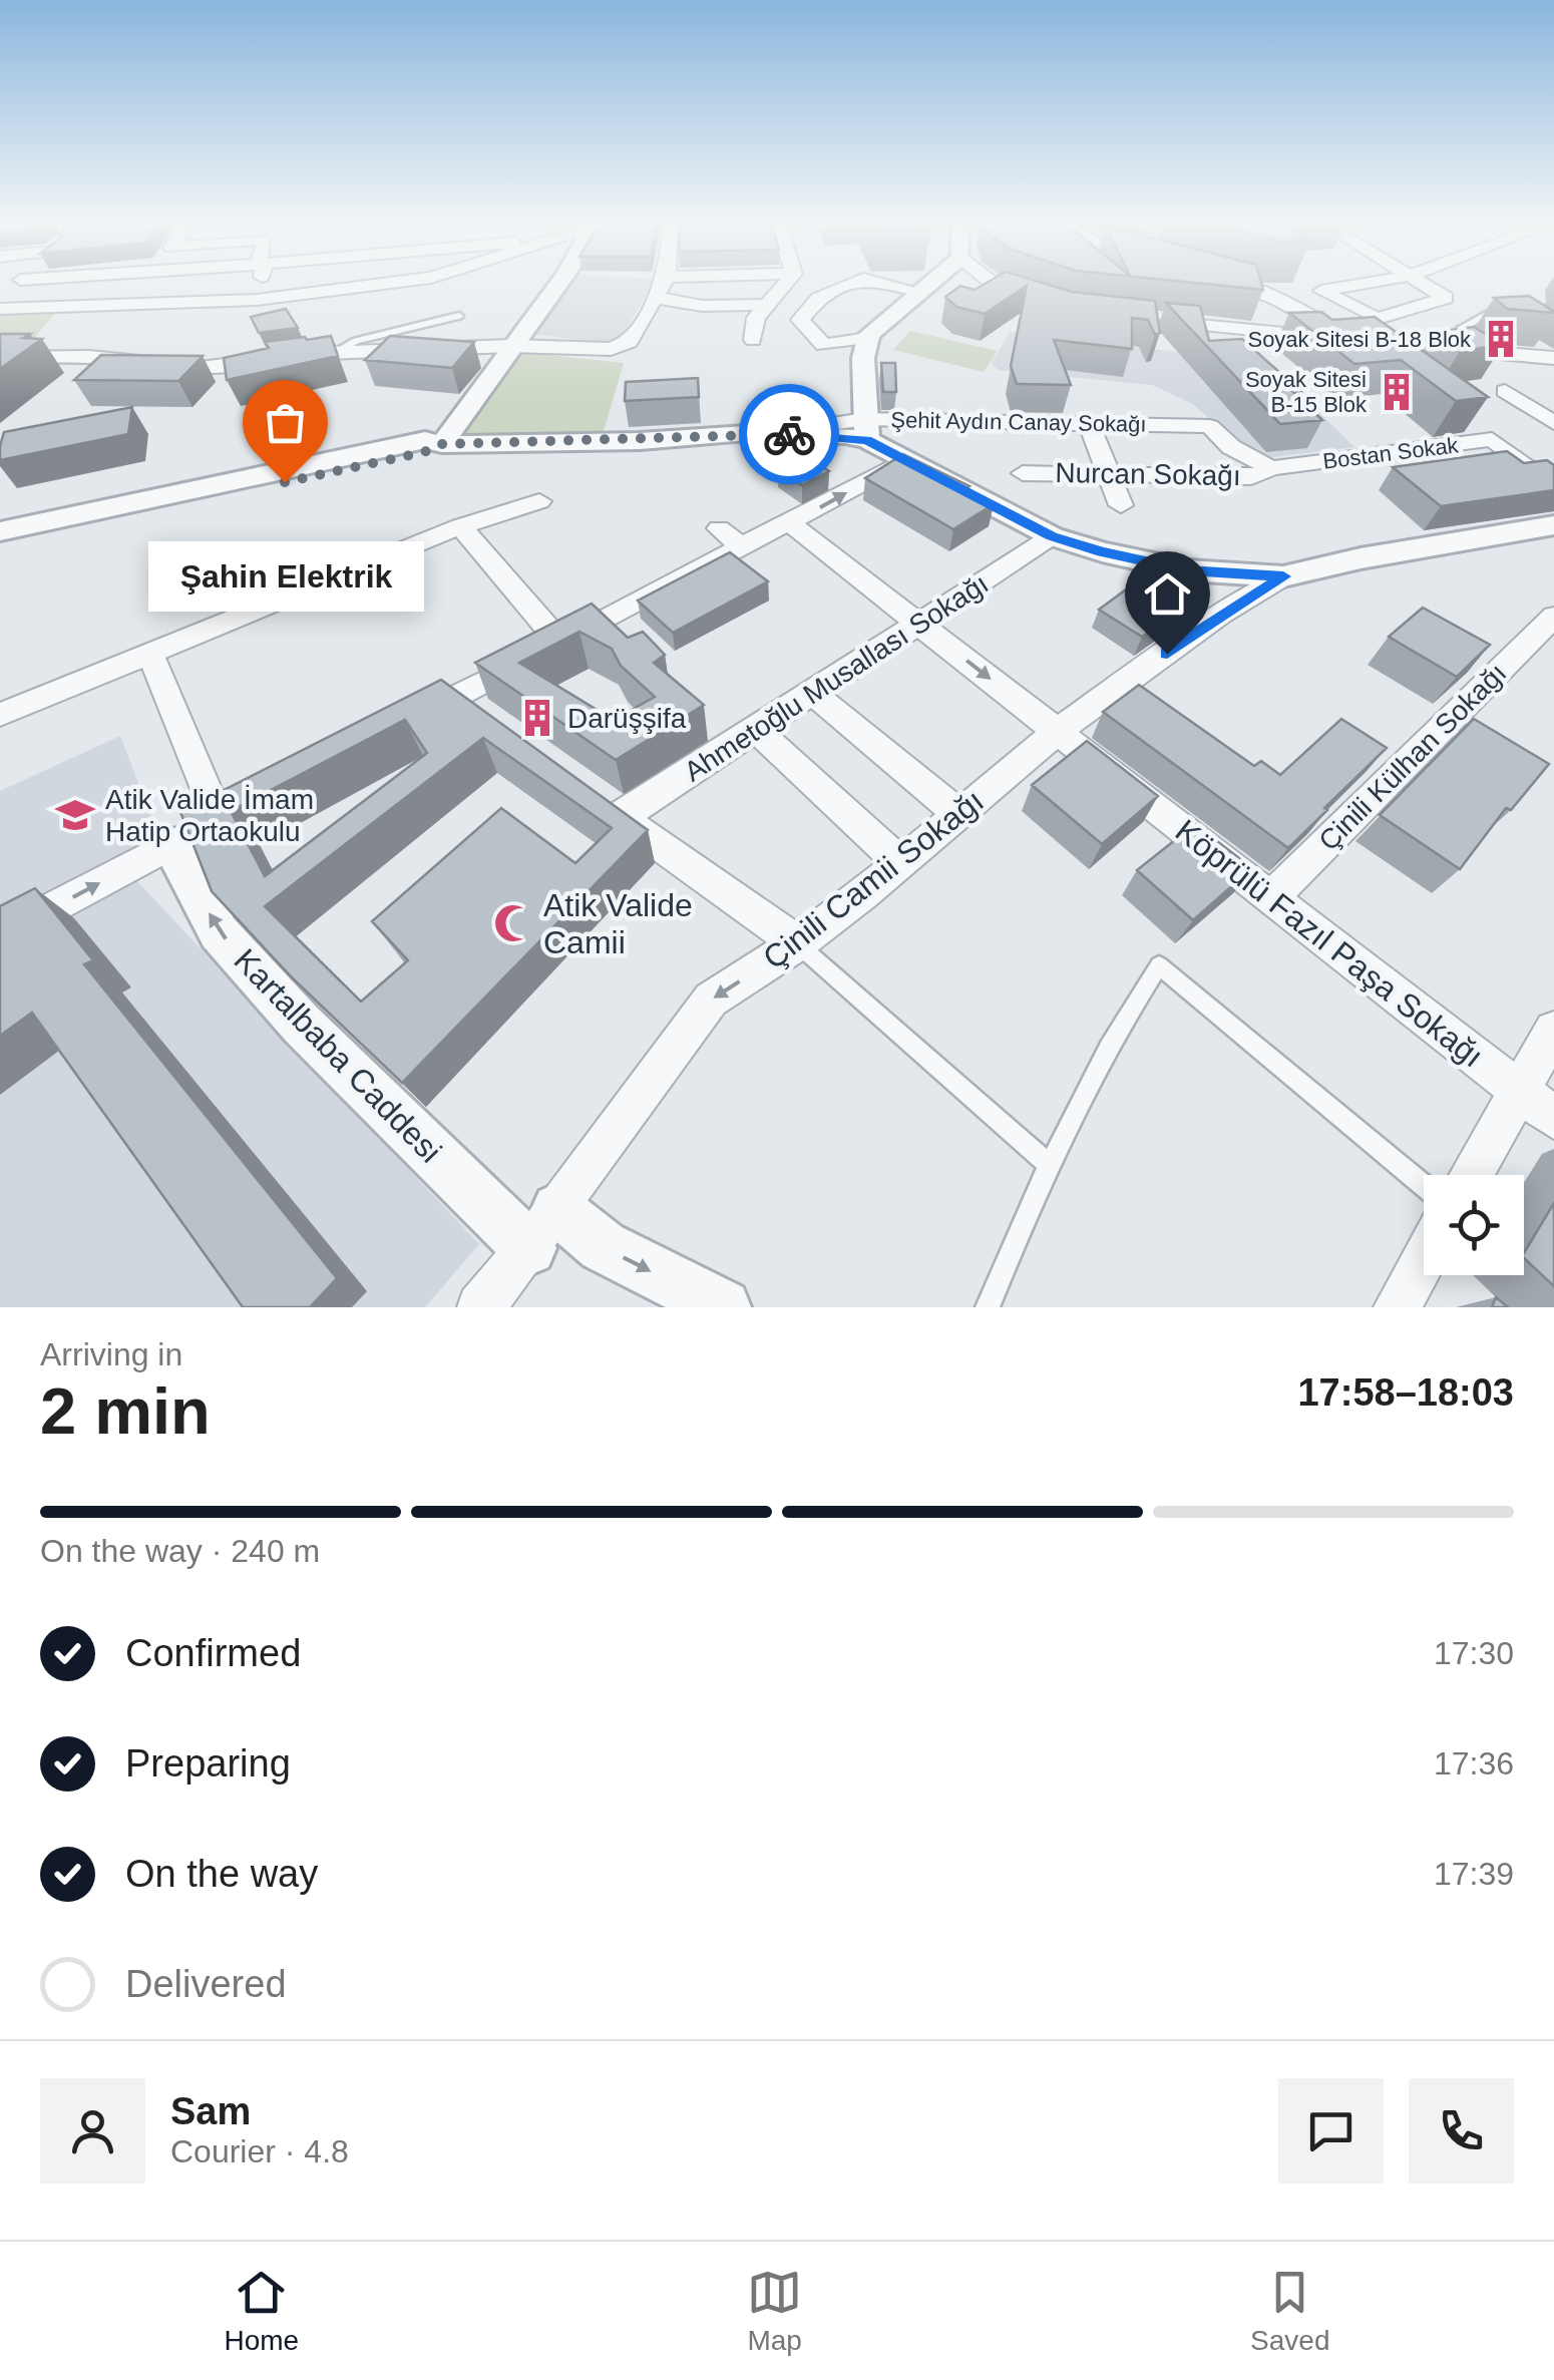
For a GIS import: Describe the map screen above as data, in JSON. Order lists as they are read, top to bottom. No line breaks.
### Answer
{"streets":{"street":["Şehit Aydın Canay Sokağı","Bostan Sokak","Nurcan Sokağı","Ahmetoğlu Musallası Sokağı","Çinili Külhan Sokağı","Çinili Camii Sokağı","Köprülü Fazıl Paşa Sokağı","Kartalbaba Caddesi"]},"crossings":[["Şehit Aydın Canay Sokağı","Bostan Sokak"],["Şehit Aydın Canay Sokağı","Nurcan Sokağı"],["Bostan Sokak","Nurcan Sokağı"],["Ahmetoğlu Musallası Sokağı","Köprülü Fazıl Paşa Sokağı"],["Çinili Külhan Sokağı","Köprülü Fazıl Paşa Sokağı"],["Çinili Camii Sokağı","Köprülü Fazıl Paşa Sokağı"],["Çinili Camii Sokağı","Kartalbaba Caddesi"]],"places":{"building":["Soyak Sitesi B-18 Blok","Soyak Sitesi B-15 Blok","Darüşşifa"],"other":["Şahin Elektrik"],"school or university":["Atik Valide İmam Hatip Ortaokulu"],"mosque":["Atik Valide Camii"]},"page":{"bubble":"Şahin Elektrik","heading":["2 min","Arriving in","17:58–18:03"],"panel":["Sam","Courier · 4.8"],"bar":"On the way · 240 m","list":[["Confirmed","17:30"],["Preparing","17:36"],["On the way","17:39"],"Delivered"],"tabs":["Home","Map","Saved"]}}
